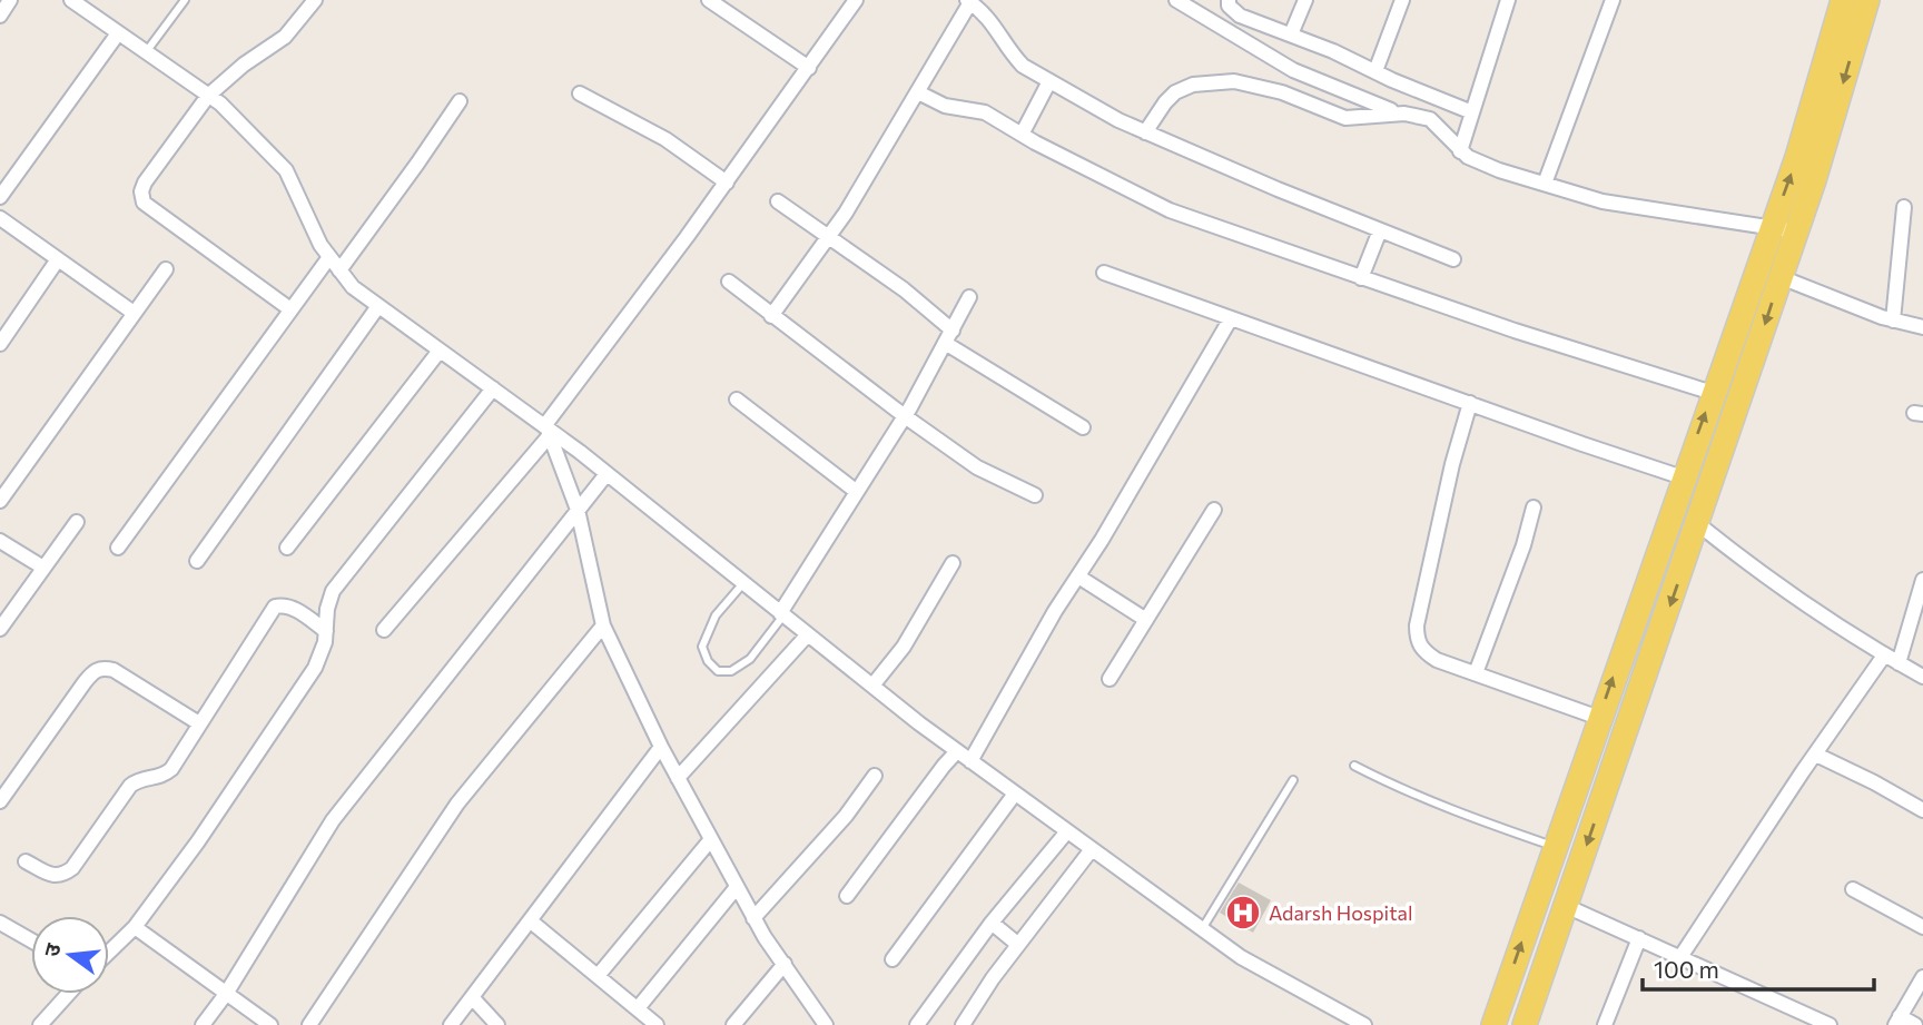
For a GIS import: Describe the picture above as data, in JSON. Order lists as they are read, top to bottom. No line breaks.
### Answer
{"places":{"hospital":["Adarsh Hospital"]},"scale_bar":"100 m","north":"left"}
